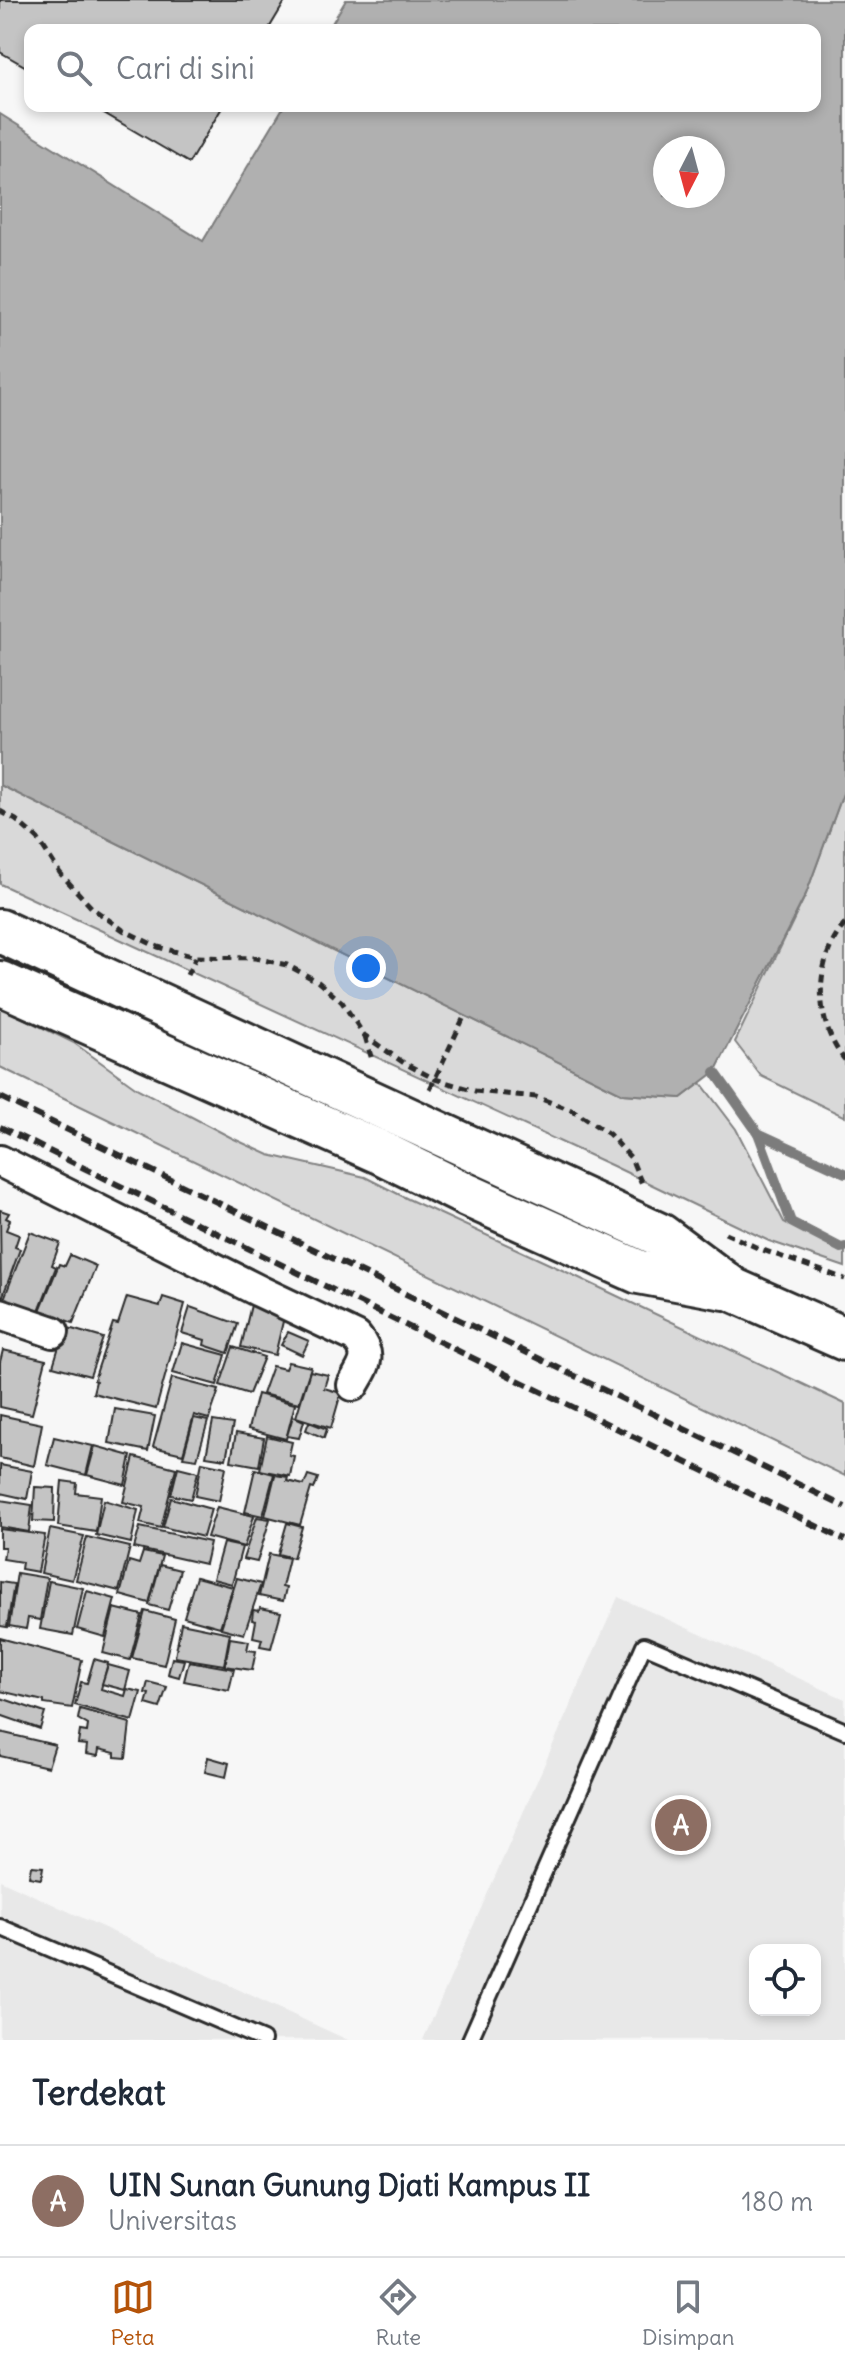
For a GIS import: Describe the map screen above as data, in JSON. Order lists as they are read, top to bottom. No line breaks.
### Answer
{"north":"bottom","page":{"search":"Cari di sini","pins":"A","heading":"Terdekat","list":[{"mark":"A","name":"UIN Sunan Gunung Djati Kampus II","note":"Universitas","value":"180 m"}],"nav":["Peta","Rute","Disimpan"]}}
